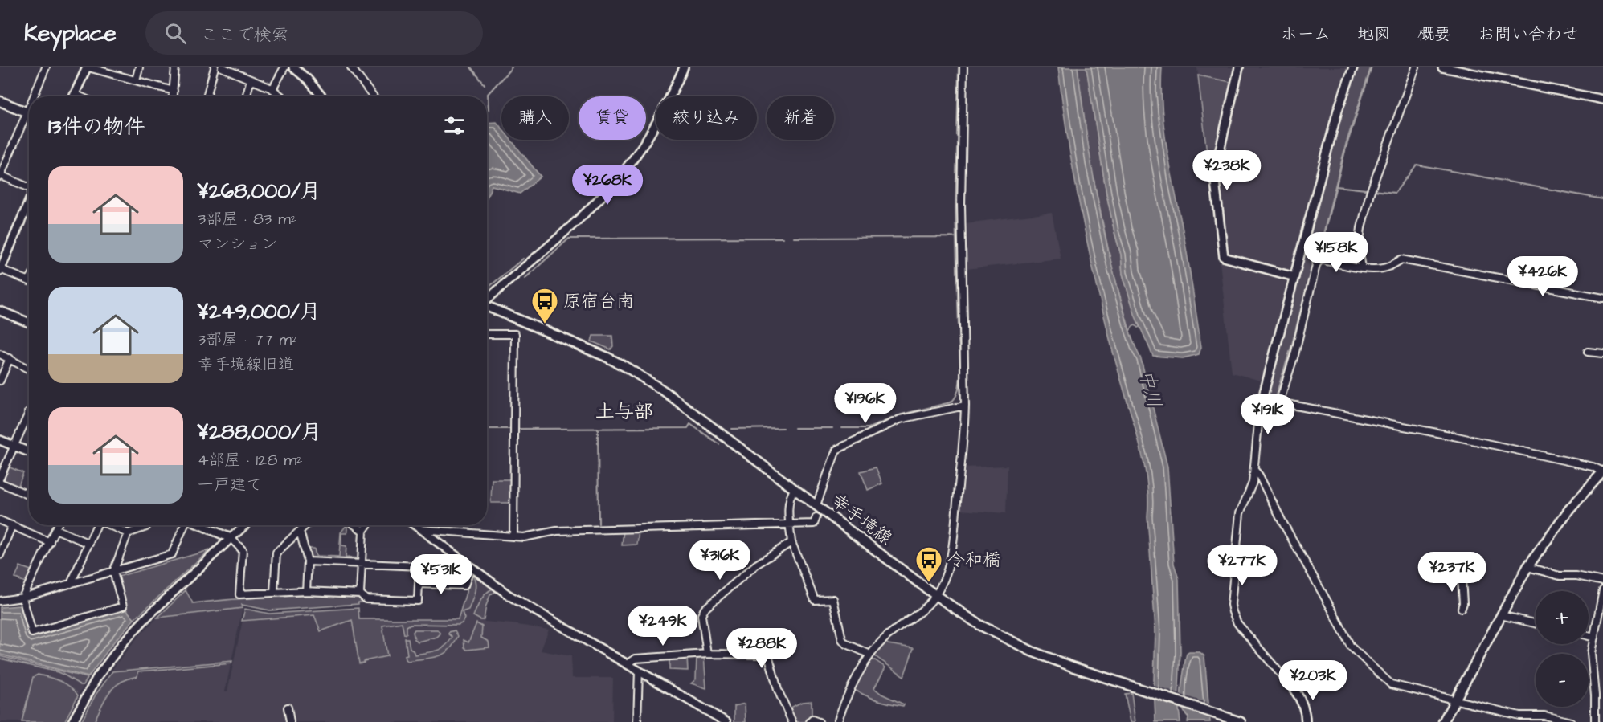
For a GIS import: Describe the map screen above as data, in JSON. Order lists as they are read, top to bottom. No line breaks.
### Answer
{"streets":{"main road":["幸手境線"]},"districts":["土与部"],"water":["中川"],"places":{"bus stop":["原宿台南","令和橋"]},"page":{"header":"Keyplace","search":"ここで検索","nav":["ホーム","地図","概要","お問い合わせ"],"chip":["購入","賃貸","絞り込み","新着"],"heading":"13件の物件","price":["¥238K","¥268K","¥158K","¥426K","¥196K","¥191K","¥316K","¥277K","¥237K","¥531K","¥249K","¥288K","¥203K"],"list":[{"name":"¥268,000/月","note":"3部屋 · 83 m² · マンション"},{"name":"¥249,000/月","note":"3部屋 · 77 m² · 幸手境線旧道"},{"name":"¥288,000/月","note":"4部屋 · 128 m² · 一戸建て"}],"map_buttons":["+","−"]}}
